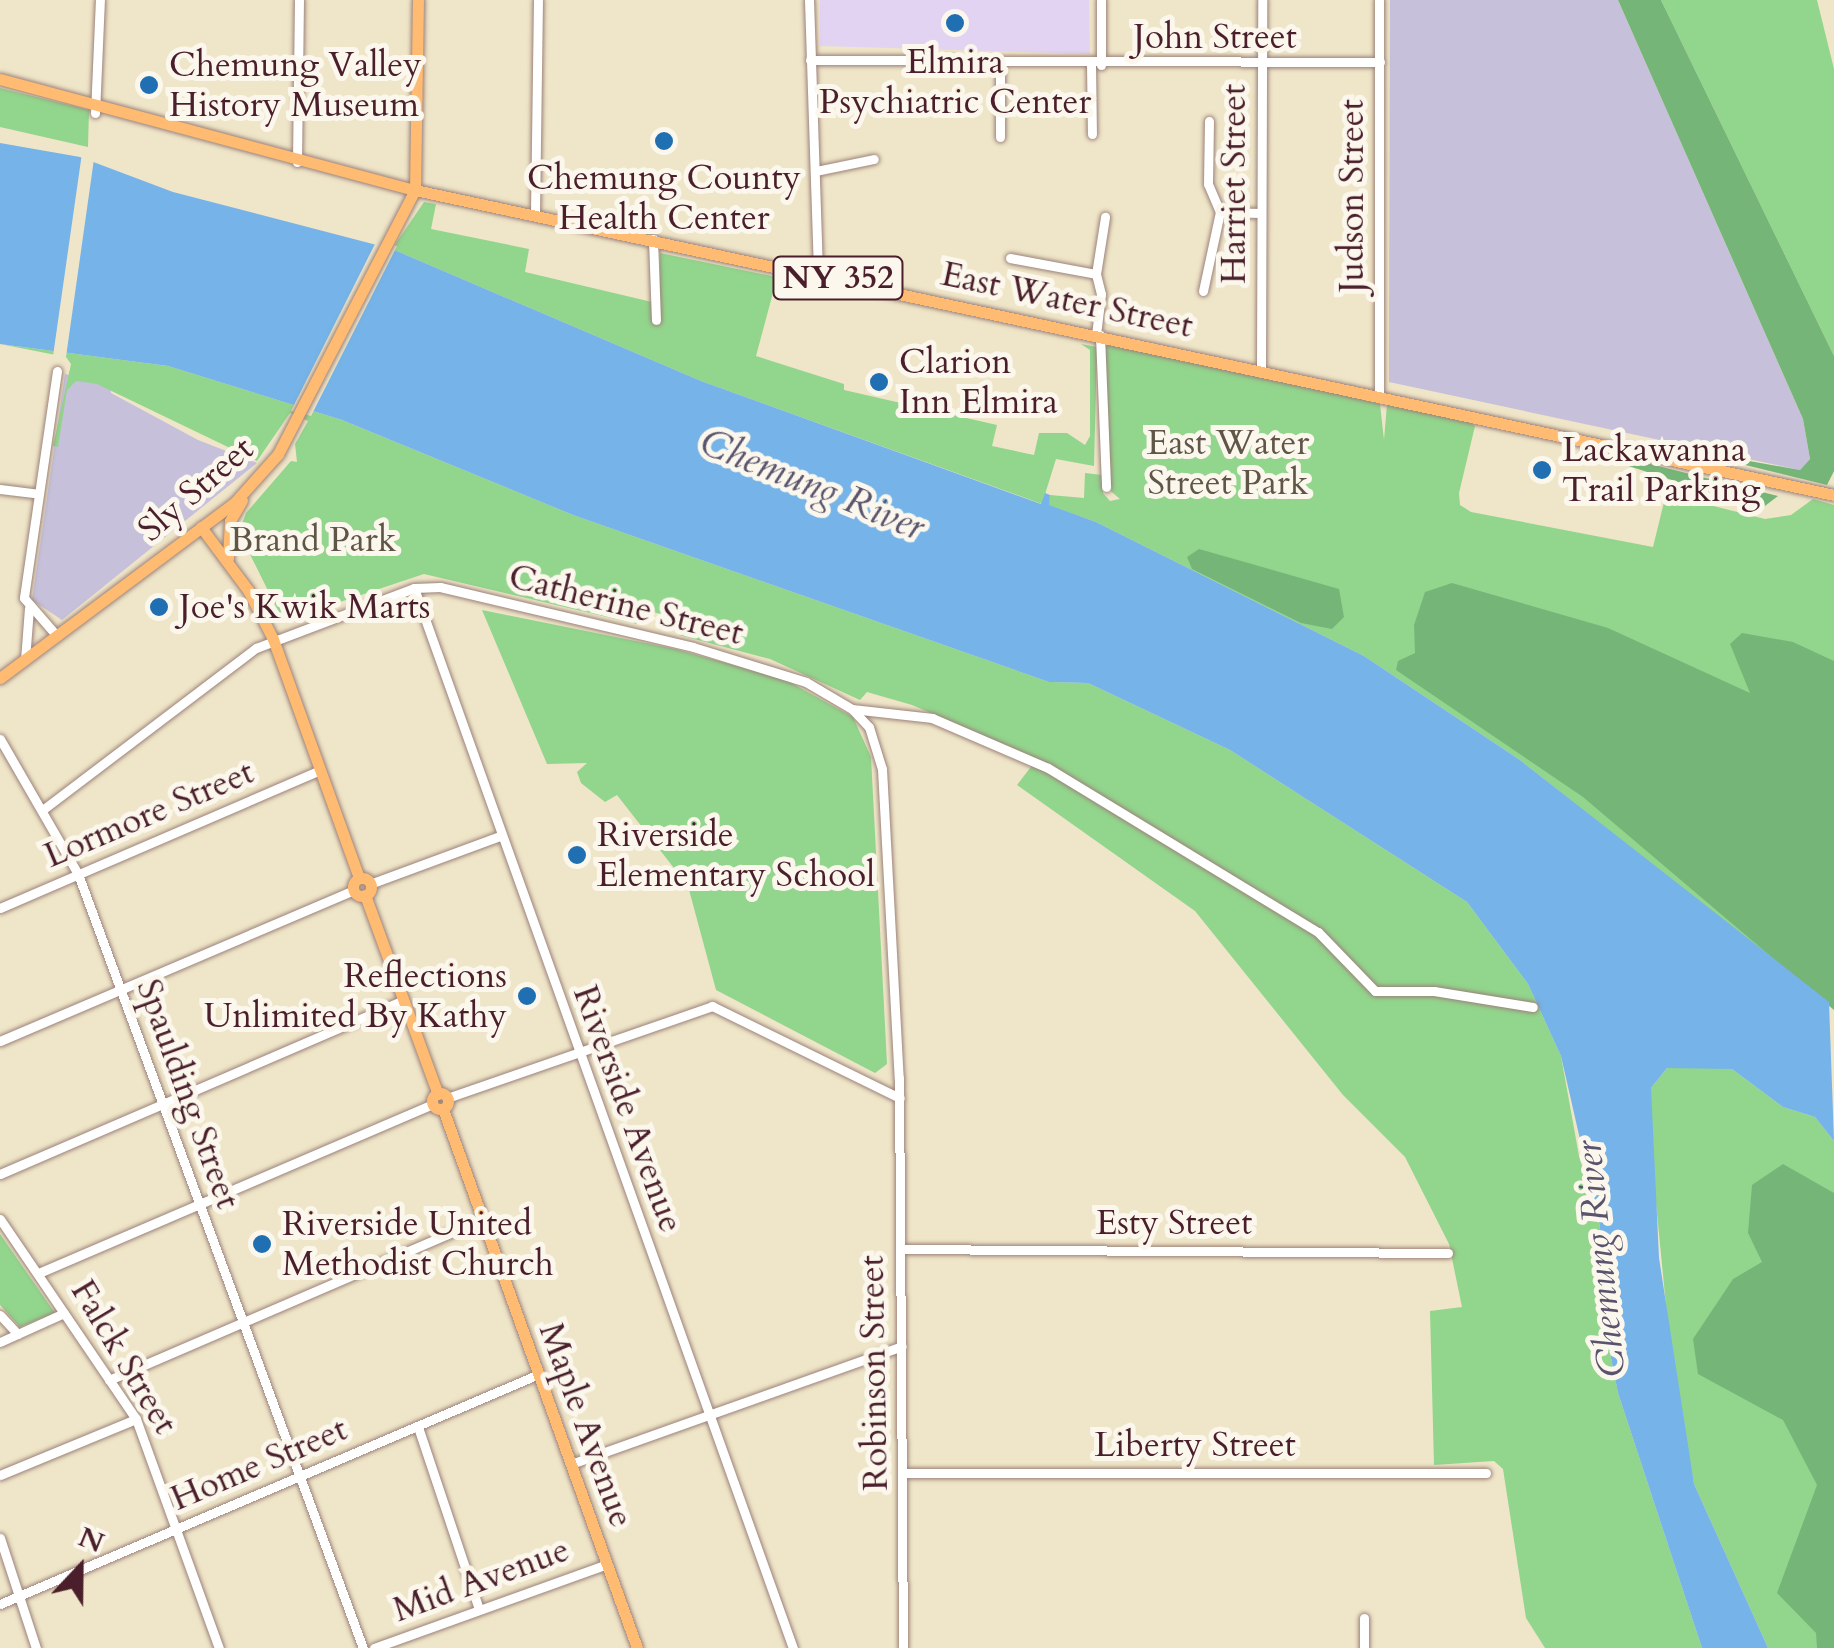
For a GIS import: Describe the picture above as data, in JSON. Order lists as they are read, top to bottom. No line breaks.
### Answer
{"streets":{"main road":["NY 352","East Water Street","Sly Street","Maple Avenue"],"street":["John Street","Harriet Street","Judson Street","Catherine Street","Lormore Street","Spaulding Street","Riverside Avenue","Esty Street","Falck Street","Robinson Street","Liberty Street","Home Street","Mid Avenue"]},"crossings":[["John Street","Harriet Street"],["John Street","Judson Street"],["Harriet Street","East Water Street"],["Judson Street","East Water Street"],["East Water Street","Sly Street"],["Sly Street","Maple Avenue"],["Catherine Street","Spaulding Street"],["Catherine Street","Riverside Avenue"],["Catherine Street","Robinson Street"],["Catherine Street","Maple Avenue"],["Lormore Street","Spaulding Street"],["Lormore Street","Maple Avenue"],["Spaulding Street","Home Street"],["Esty Street","Robinson Street"],["Falck Street","Home Street"],["Robinson Street","Liberty Street"],["Maple Avenue","Home Street"],["Maple Avenue","Mid Avenue"]],"water":["Chemung River"],"parks":["East Water Street Park","Brand Park"],"places":["Elmira Psychiatric Center","Chemung Valley History Museum","Chemung County Health Center","Clarion Inn Elmira","Lackawanna Trail Parking","Joe's Kwik Marts","Riverside Elementary School","Reflections Unlimited By Kathy","Riverside United Methodist Church"],"north":"top"}
